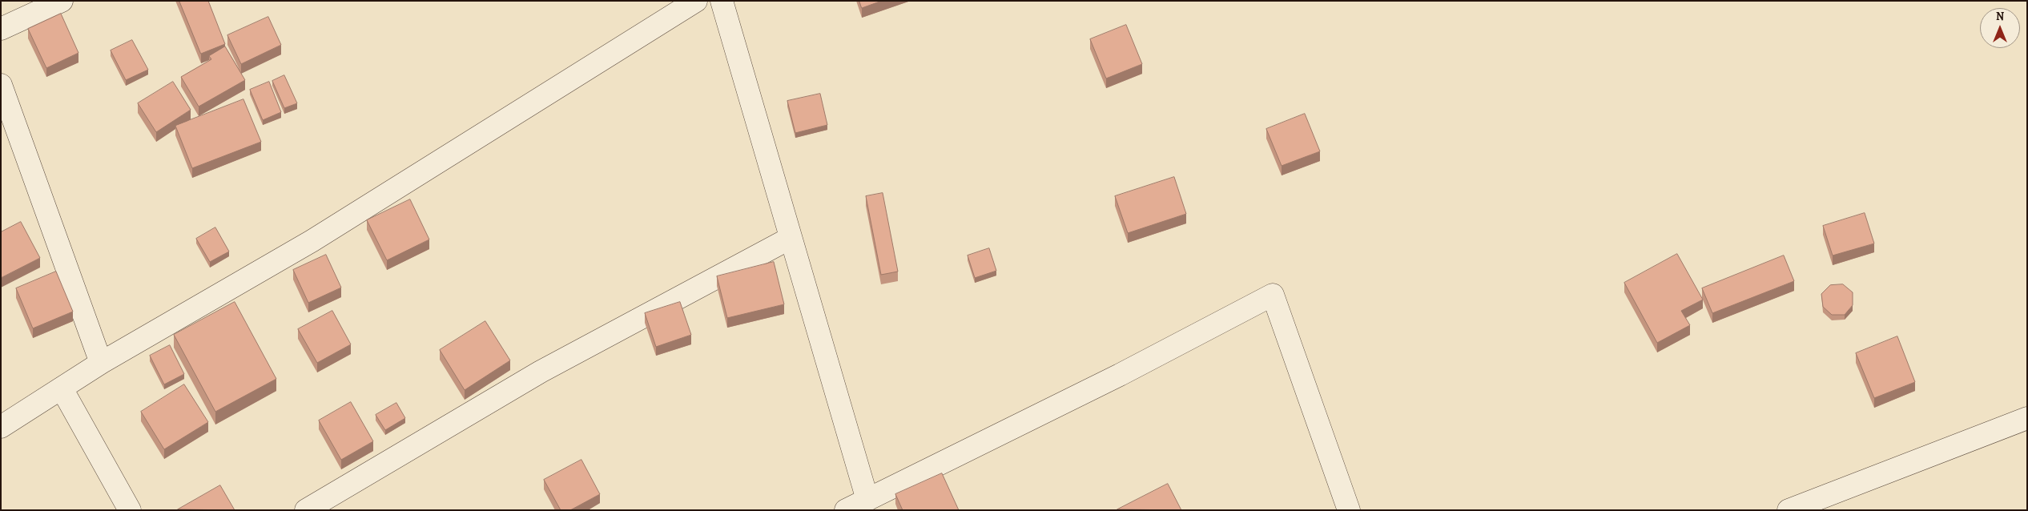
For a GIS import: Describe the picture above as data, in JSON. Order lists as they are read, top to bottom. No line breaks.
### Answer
{"north":"top"}
